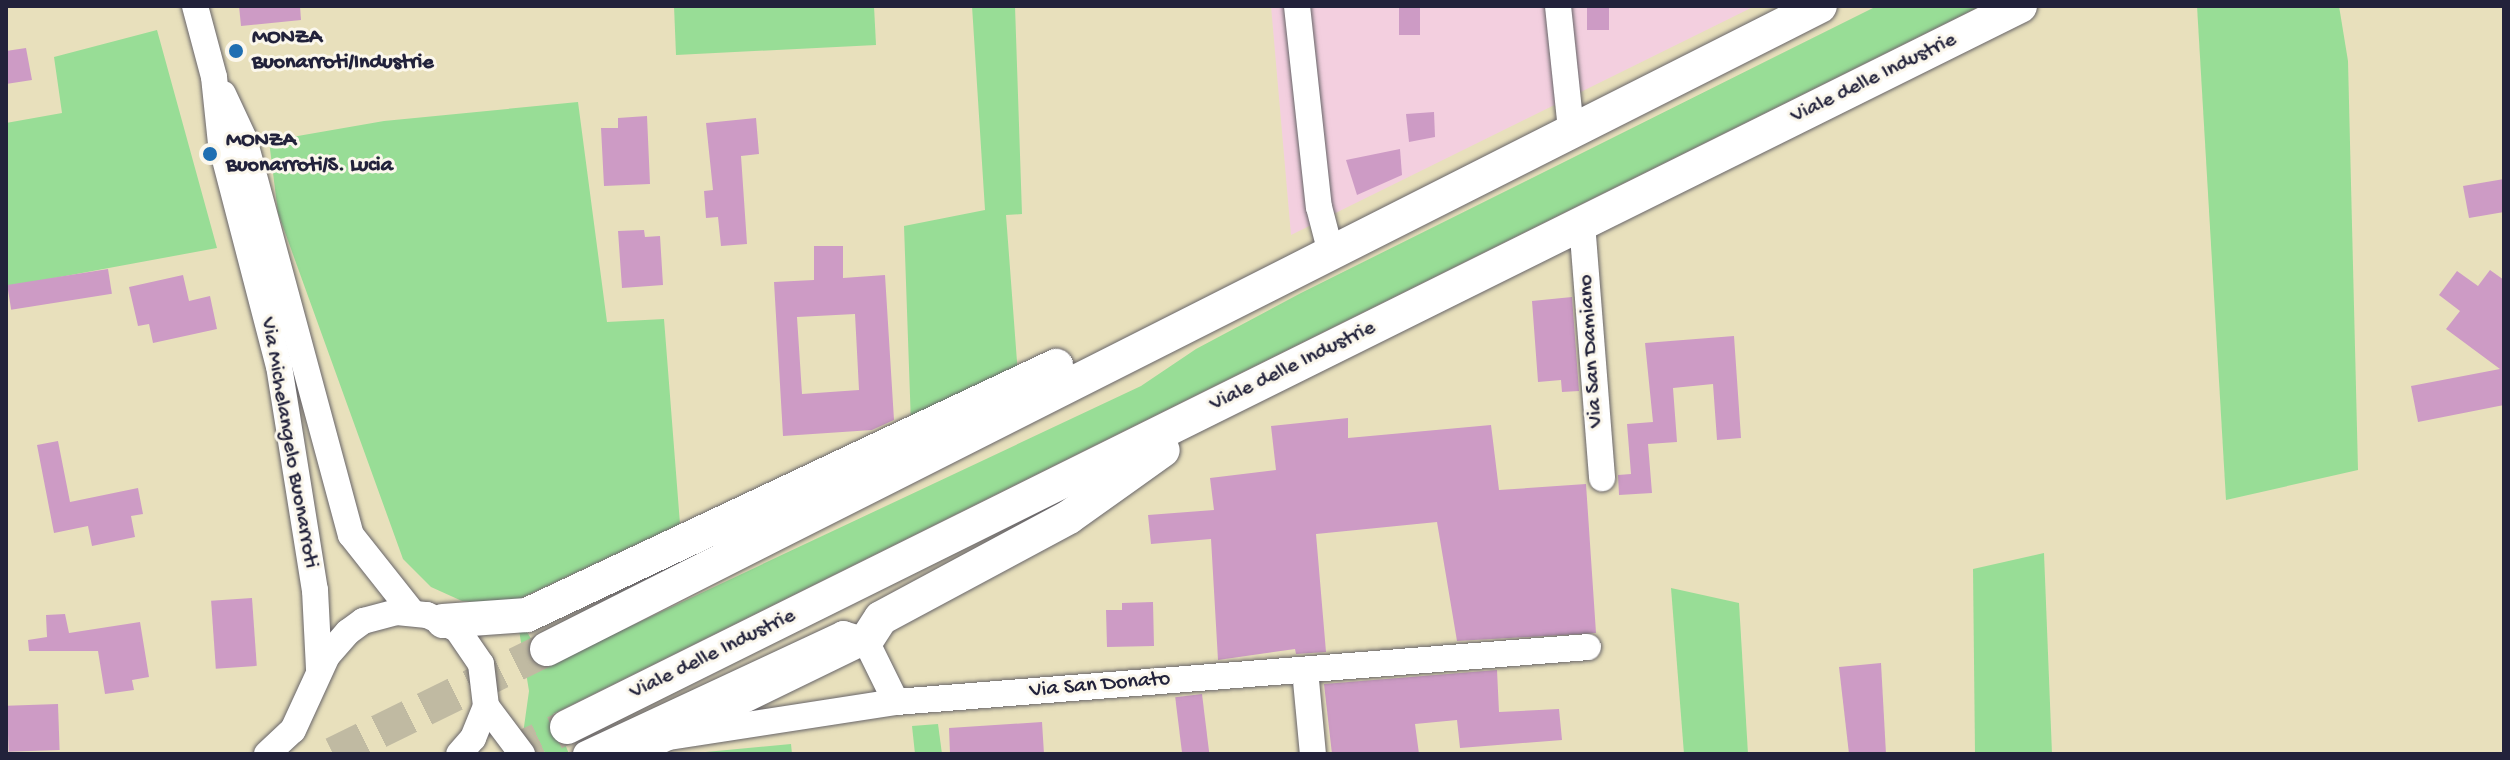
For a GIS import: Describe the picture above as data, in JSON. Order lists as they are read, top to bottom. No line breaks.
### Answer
{"streets":{"main road":["Viale delle Industrie"],"street":["Via San Damiano","Via Michelangelo Buonarroti","Via San Donato"]},"crossings":[["Viale delle Industrie","Via San Damiano"]],"places":["MONZA Buonarroti/Industrie","MONZA Buonarroti/S. Lucia"]}
